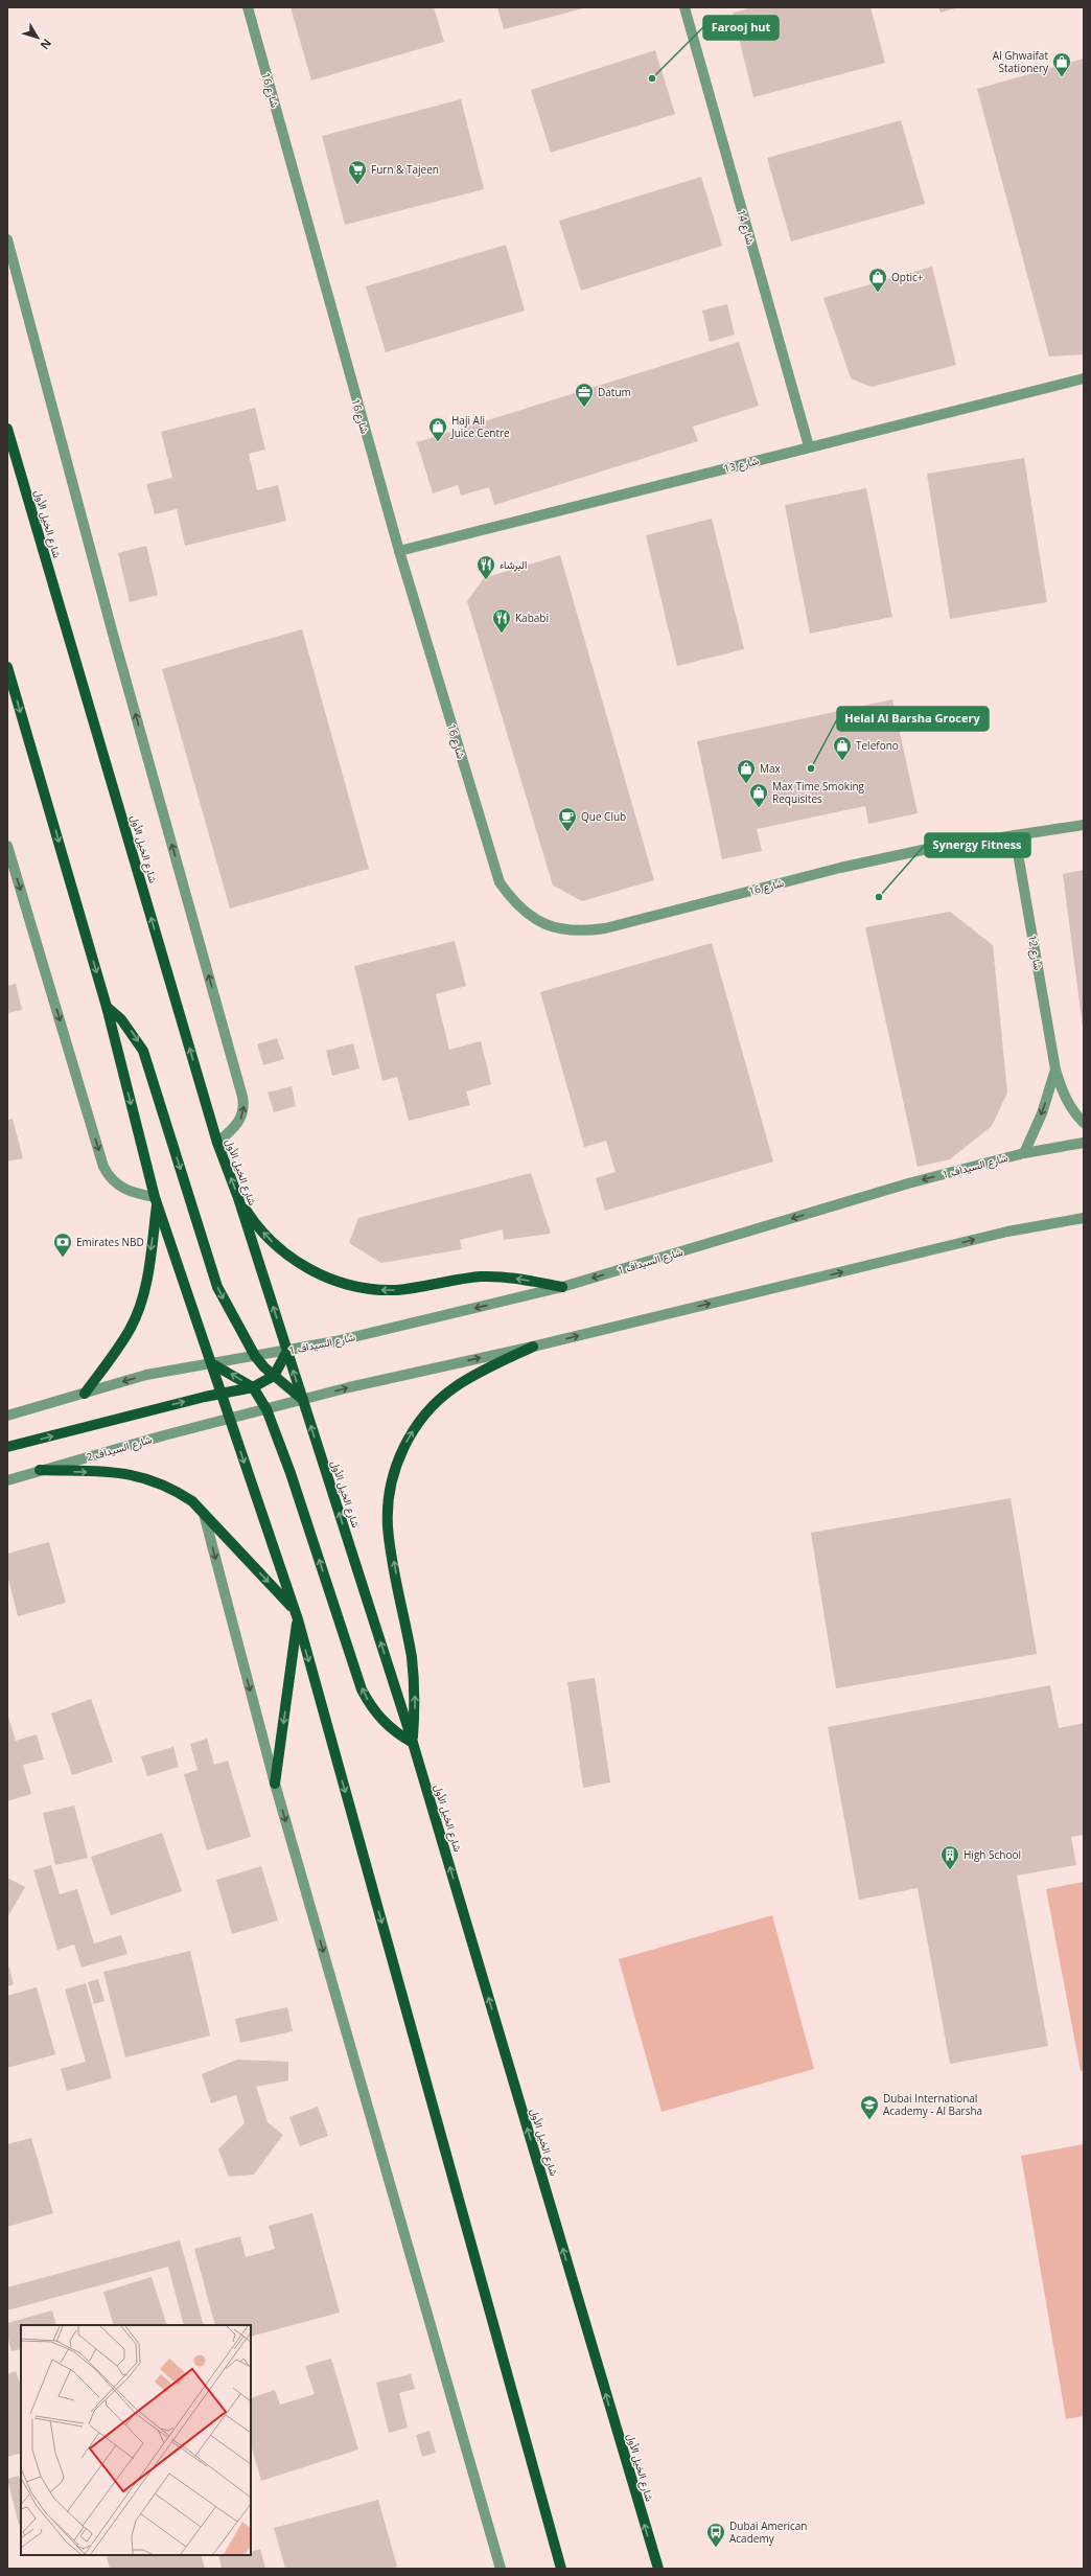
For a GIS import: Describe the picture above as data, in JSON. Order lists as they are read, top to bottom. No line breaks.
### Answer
{"streets":{"main road":["شارع الخيل الأول"],"street":["شارع 16","شارع 14","شارع 13","شارع 12","شارع السيداف 1","شارع السيداف 2"]},"crossings":[["شارع 16","شارع 13"],["شارع 16","شارع 12"],["شارع 14","شارع 13"],["شارع الخيل الأول","شارع السيداف 1"],["شارع 12","شارع السيداف 1"]],"places":{"shop":["Al Ghwaifat Stationery","Optic+","Haji Ali Juice Centre","Telefono","Max","Max Time Smoking Requisites"],"other":["Farooj hut","Helal Al Barsha Grocery","Synergy Fitness"],"supermarket":["Furn & Tajeen"],"office":["Datum"],"restaurant":["البرشاء","Kababi"],"cafe":["Que Club"],"bank":["Emirates NBD"],"building":["High School"],"school or university":["Dubai International Academy - Al Barsha"],"bus stop":["Dubai American Academy"]},"north":"bottom right"}
